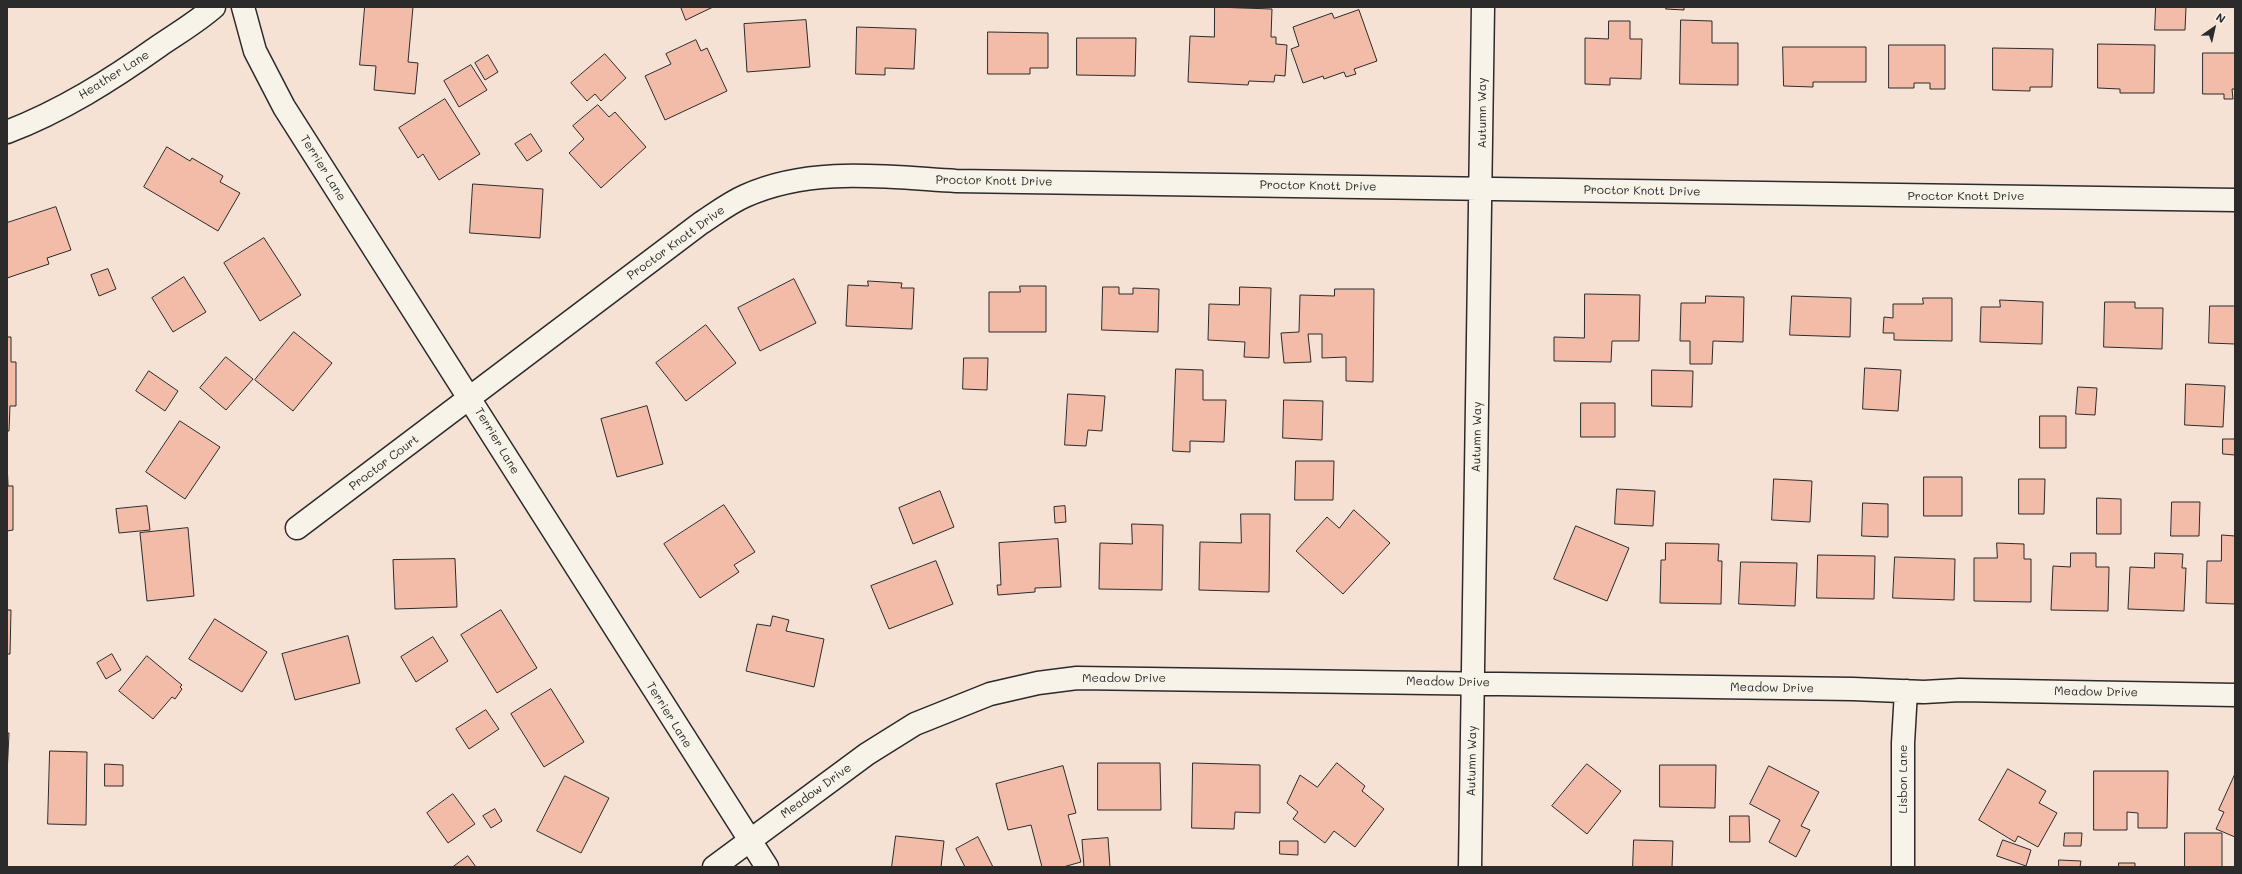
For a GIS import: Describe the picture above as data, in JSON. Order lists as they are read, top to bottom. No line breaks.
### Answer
{"streets":{"street":["Heather Lane","Autumn Way","Terrier Lane","Proctor Knott Drive","Proctor Court","Meadow Drive","Lisbon Lane"]},"crossings":[["Autumn Way","Proctor Knott Drive"],["Autumn Way","Meadow Drive"],["Terrier Lane","Proctor Knott Drive"],["Terrier Lane","Proctor Court"],["Terrier Lane","Meadow Drive"],["Proctor Knott Drive","Proctor Court"],["Meadow Drive","Lisbon Lane"]],"north":"top right"}
